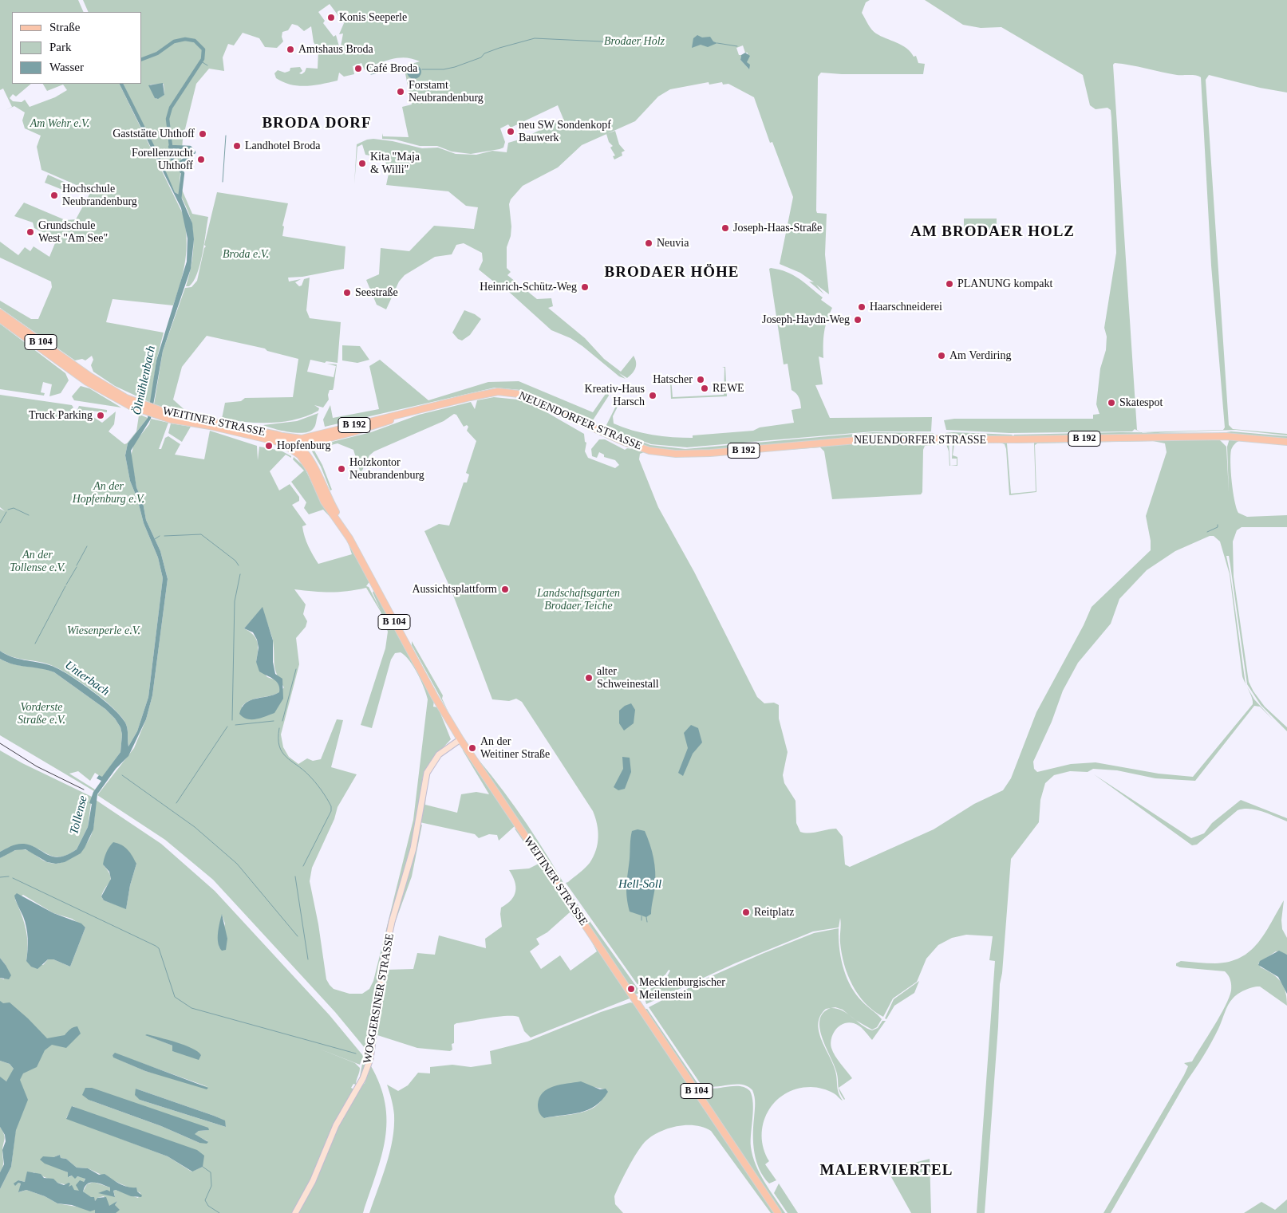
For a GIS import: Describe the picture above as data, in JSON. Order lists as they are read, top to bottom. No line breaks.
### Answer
{"streets":{"main road":["B 104","NEUENDORFER STRASSE","WEITINER STRASSE","B 192","WOGGERSINER STRASSE"]},"crossings":[["NEUENDORFER STRASSE","WEITINER STRASSE"],["WEITINER STRASSE","WOGGERSINER STRASSE"]],"districts":["BRODA DORF","AM BRODAER HOLZ","BRODAER HÖHE","MALERVIERTEL"],"water":["Ölmühlenbach","Unterbach","Tollense","Hell-Soll"],"parks":["Brodaer Holz","Am Wehr e.V.","Broda e.V.","An der Hopfenburg e.V.","An der Tollense e.V.","Landschaftsgarten Brodaer Teiche","Wiesenperle e.V.","Vorderste Straße e.V."],"places":["Konis Seeperle","Amtshaus Broda","Café Broda","Forstamt Neubrandenburg","neu SW Sondenkopf Bauwerk","Gaststätte Uhthoff","Landhotel Broda","Forellenzucht Uhthoff","Kita \"Maja & Willi\"","Hochschule Neubrandenburg","Joseph-Haas-Straße","Grundschule West \"Am See\"","Neuvia","PLANUNG kompakt","Heinrich-Schütz-Weg","Seestraße","Haarschneiderei","Joseph-Haydn-Weg","Am Verdiring","Hatscher","REWE","Kreativ-Haus Harsch","Skatespot","Truck Parking","Hopfenburg","Holzkontor Neubrandenburg","Aussichtsplattform","alter Schweinestall","An der Weitiner Straße","Reitplatz","Mecklenburgischer Meilenstein"],"legend":["Straße","Park","Wasser"]}
